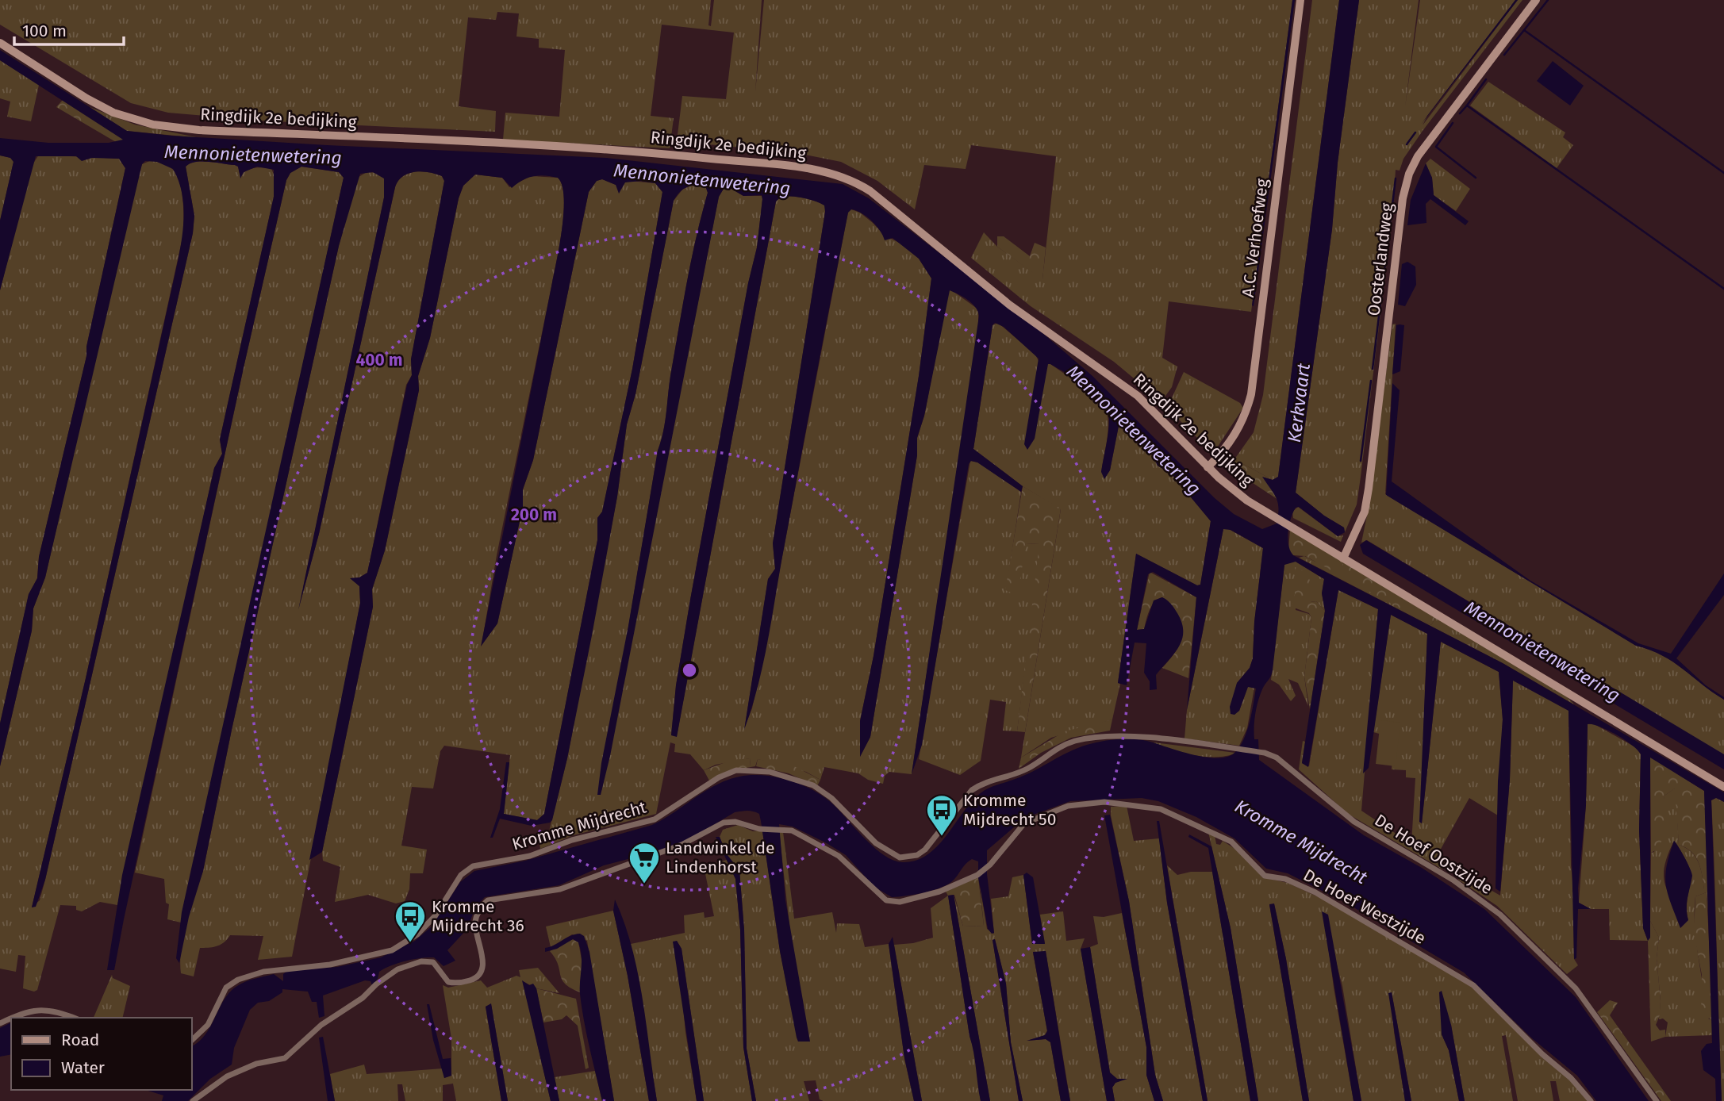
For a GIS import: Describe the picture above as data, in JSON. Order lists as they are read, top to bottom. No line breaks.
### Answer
{"streets":{"street":["Ringdijk 2e bedijking","A.C. Verhoefweg","Oosterlandweg","Kromme Mijdrecht","De Hoef Oostzijde","De Hoef Westzijde"]},"crossings":[["Ringdijk 2e bedijking","A.C. Verhoefweg"],["Ringdijk 2e bedijking","Oosterlandweg"],["Kromme Mijdrecht","De Hoef Oostzijde"]],"water":["Mennonietenwetering","Kerkvaart","Kromme Mijdrecht"],"places":{"bus stop":["Kromme Mijdrecht 50","Kromme Mijdrecht 36"],"supermarket":["Landwinkel de Lindenhorst"]},"legend":["Road","Water"],"scale_bar":"100 m","rings":["400 m","200 m"]}
